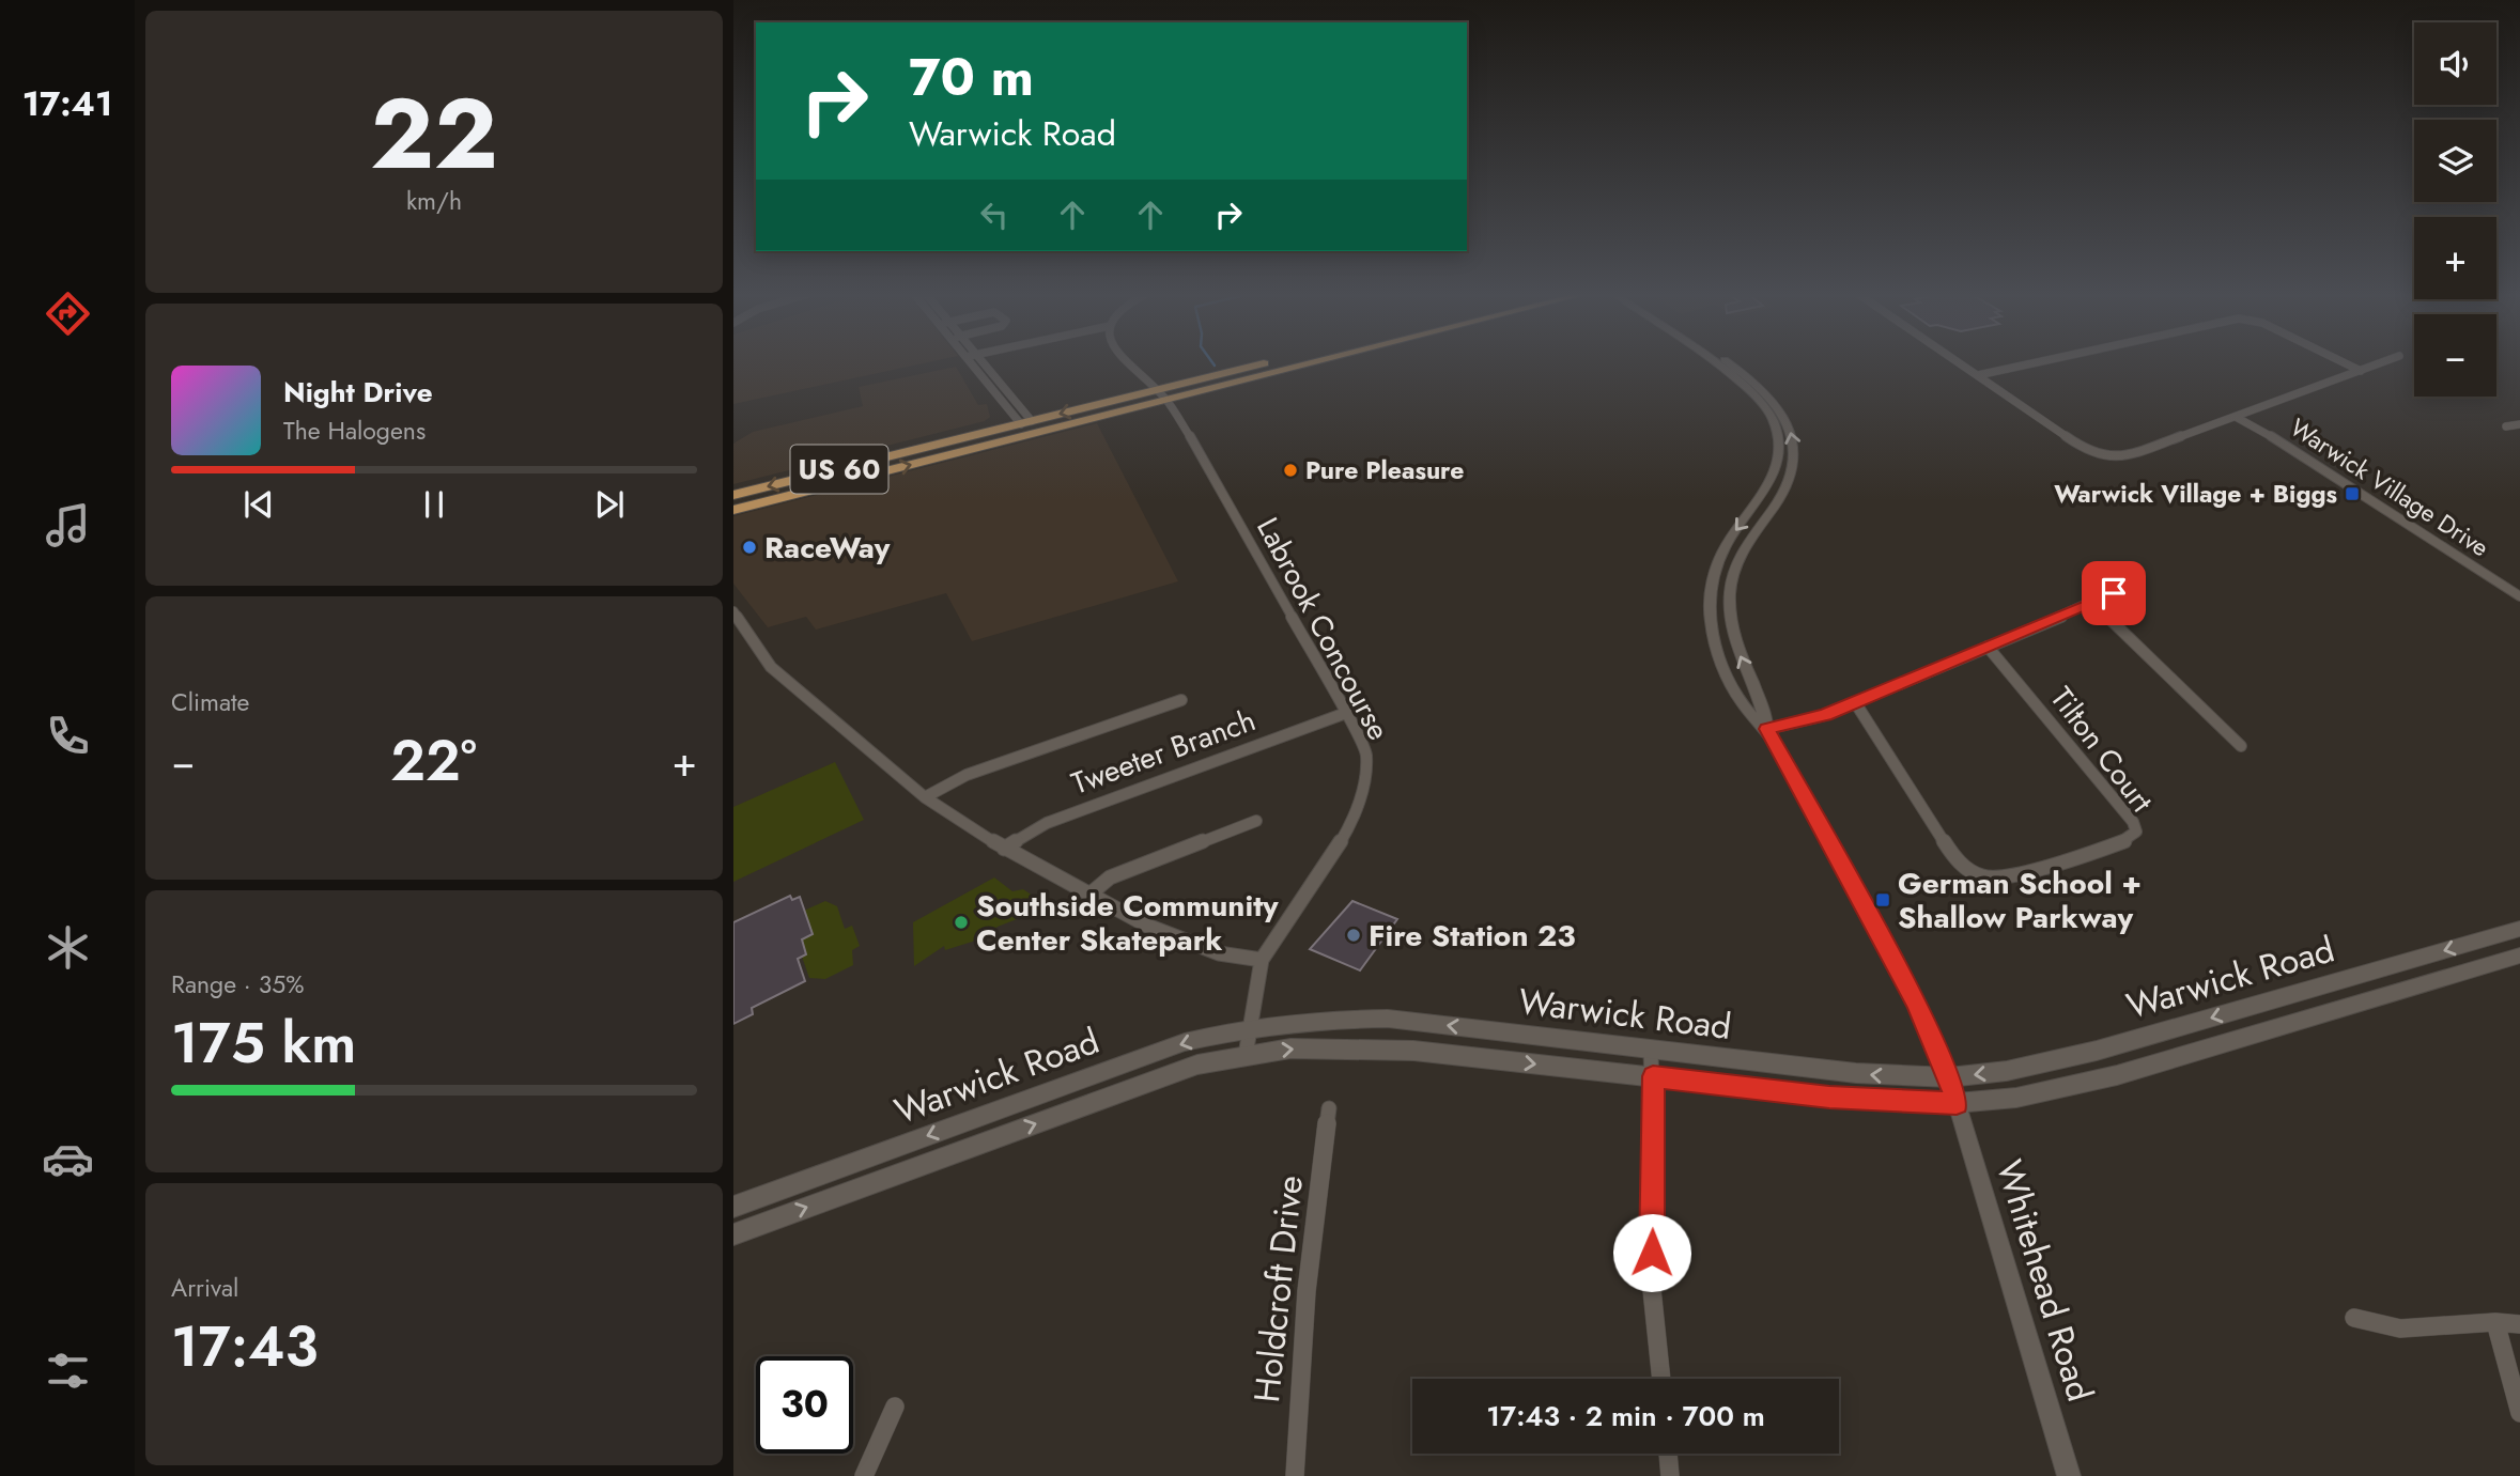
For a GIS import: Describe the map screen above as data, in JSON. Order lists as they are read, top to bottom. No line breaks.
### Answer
{"streets":{"main road":["US 60","Warwick Road"],"street":["Warwick Village Drive","Labrook Concourse","Tilton Court","Tweeter Branch","Whitehead Road","Holdcroft Drive"]},"crossings":[["US 60","Labrook Concourse"],["Labrook Concourse","Tweeter Branch"],["Warwick Road","Whitehead Road"]],"places":{"other":["Pure Pleasure","RaceWay","Southside Community Center Skatepark","Fire Station 23"],"transit":["Warwick Village + Biggs","German School + Shallow Parkway"]},"page":{"tabs":"17:41","tile":[["22","km/h"],"Climate",["Range · 35%","175 km"],["Arrival","17:43"]],"map_buttons":["+","−"],"turn":["70 m","Warwick Road"],"song":["Night Drive","The Halogens"],"heat":["−","22°","+"],"limit":"30","trip":"17:43 · 2 min · 700 m"}}
